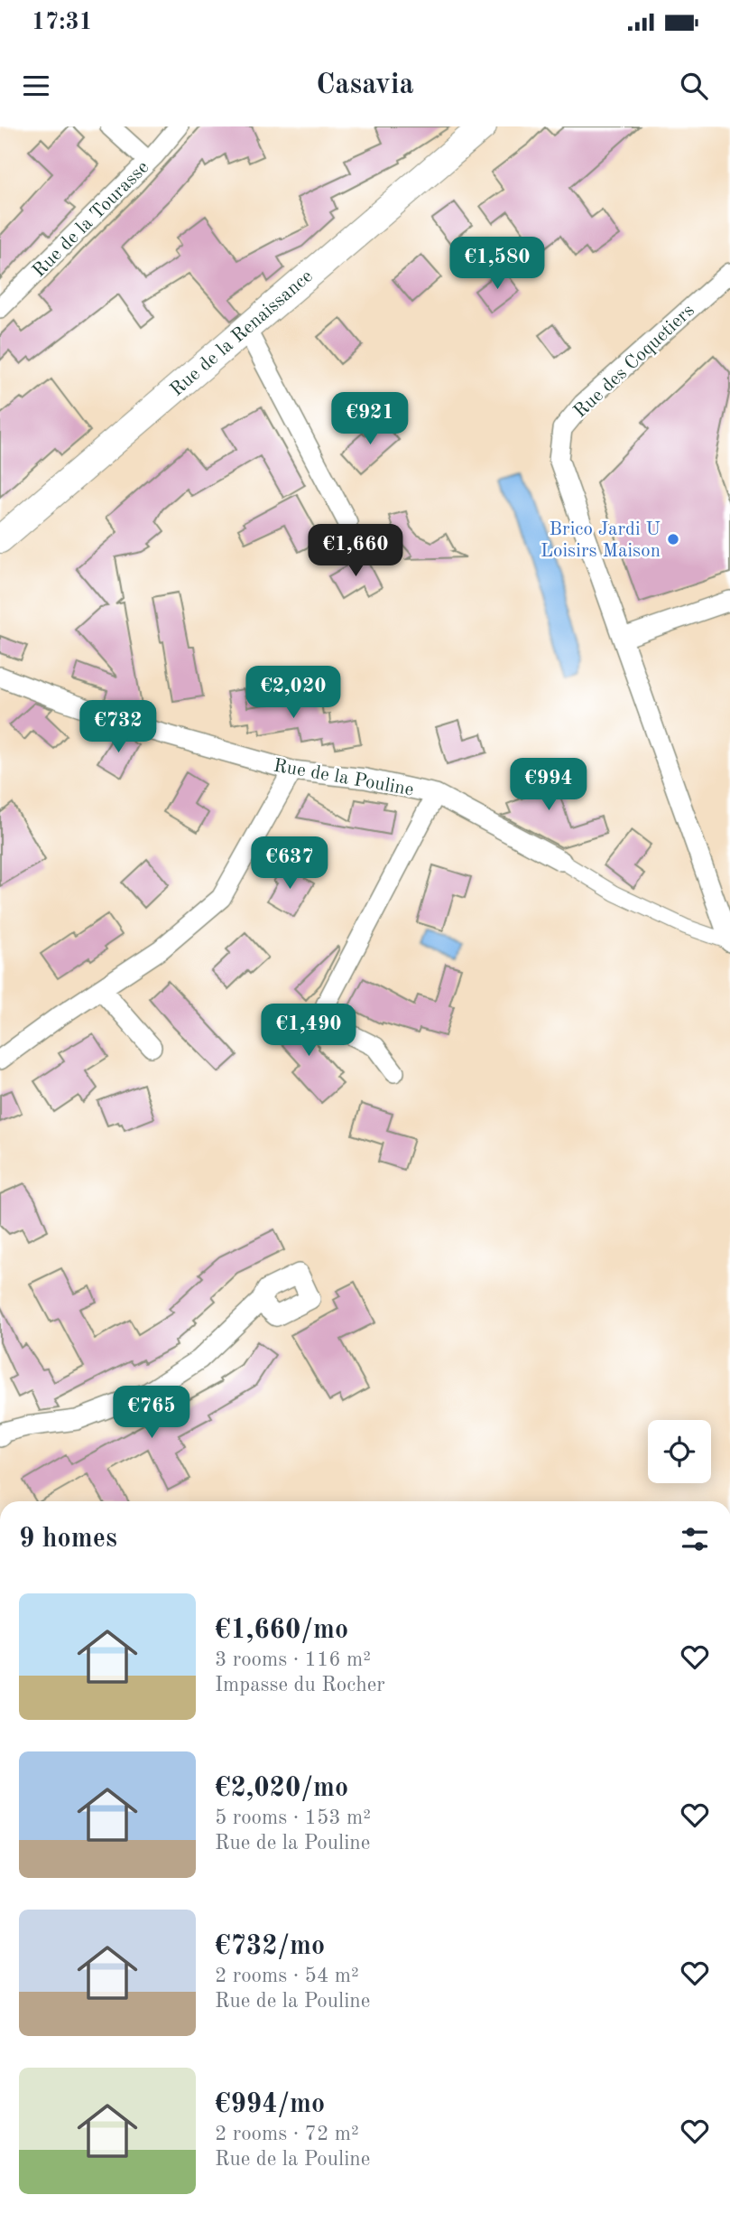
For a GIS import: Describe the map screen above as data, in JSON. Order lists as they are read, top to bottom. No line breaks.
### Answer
{"streets":{"main road":["Rue de la Renaissance"],"street":["Rue de la Tourasse","Rue des Coquetiers","Rue de la Pouline"]},"places":["Brico Jardi U Loisirs Maison"],"page":{"status":"17:31","header":"Casavia","price":["€1,580","€921","€1,660","€2,020","€732","€994","€637","€1,490","€765"],"heading":"9 homes","list":[{"name":"€1,660/mo","note":"3 rooms · 116 m² · Impasse du Rocher"},{"name":"€2,020/mo","note":"5 rooms · 153 m² · Rue de la Pouline"},{"name":"€732/mo","note":"2 rooms · 54 m² · Rue de la Pouline"},{"name":"€994/mo","note":"2 rooms · 72 m² · Rue de la Pouline"}]}}
